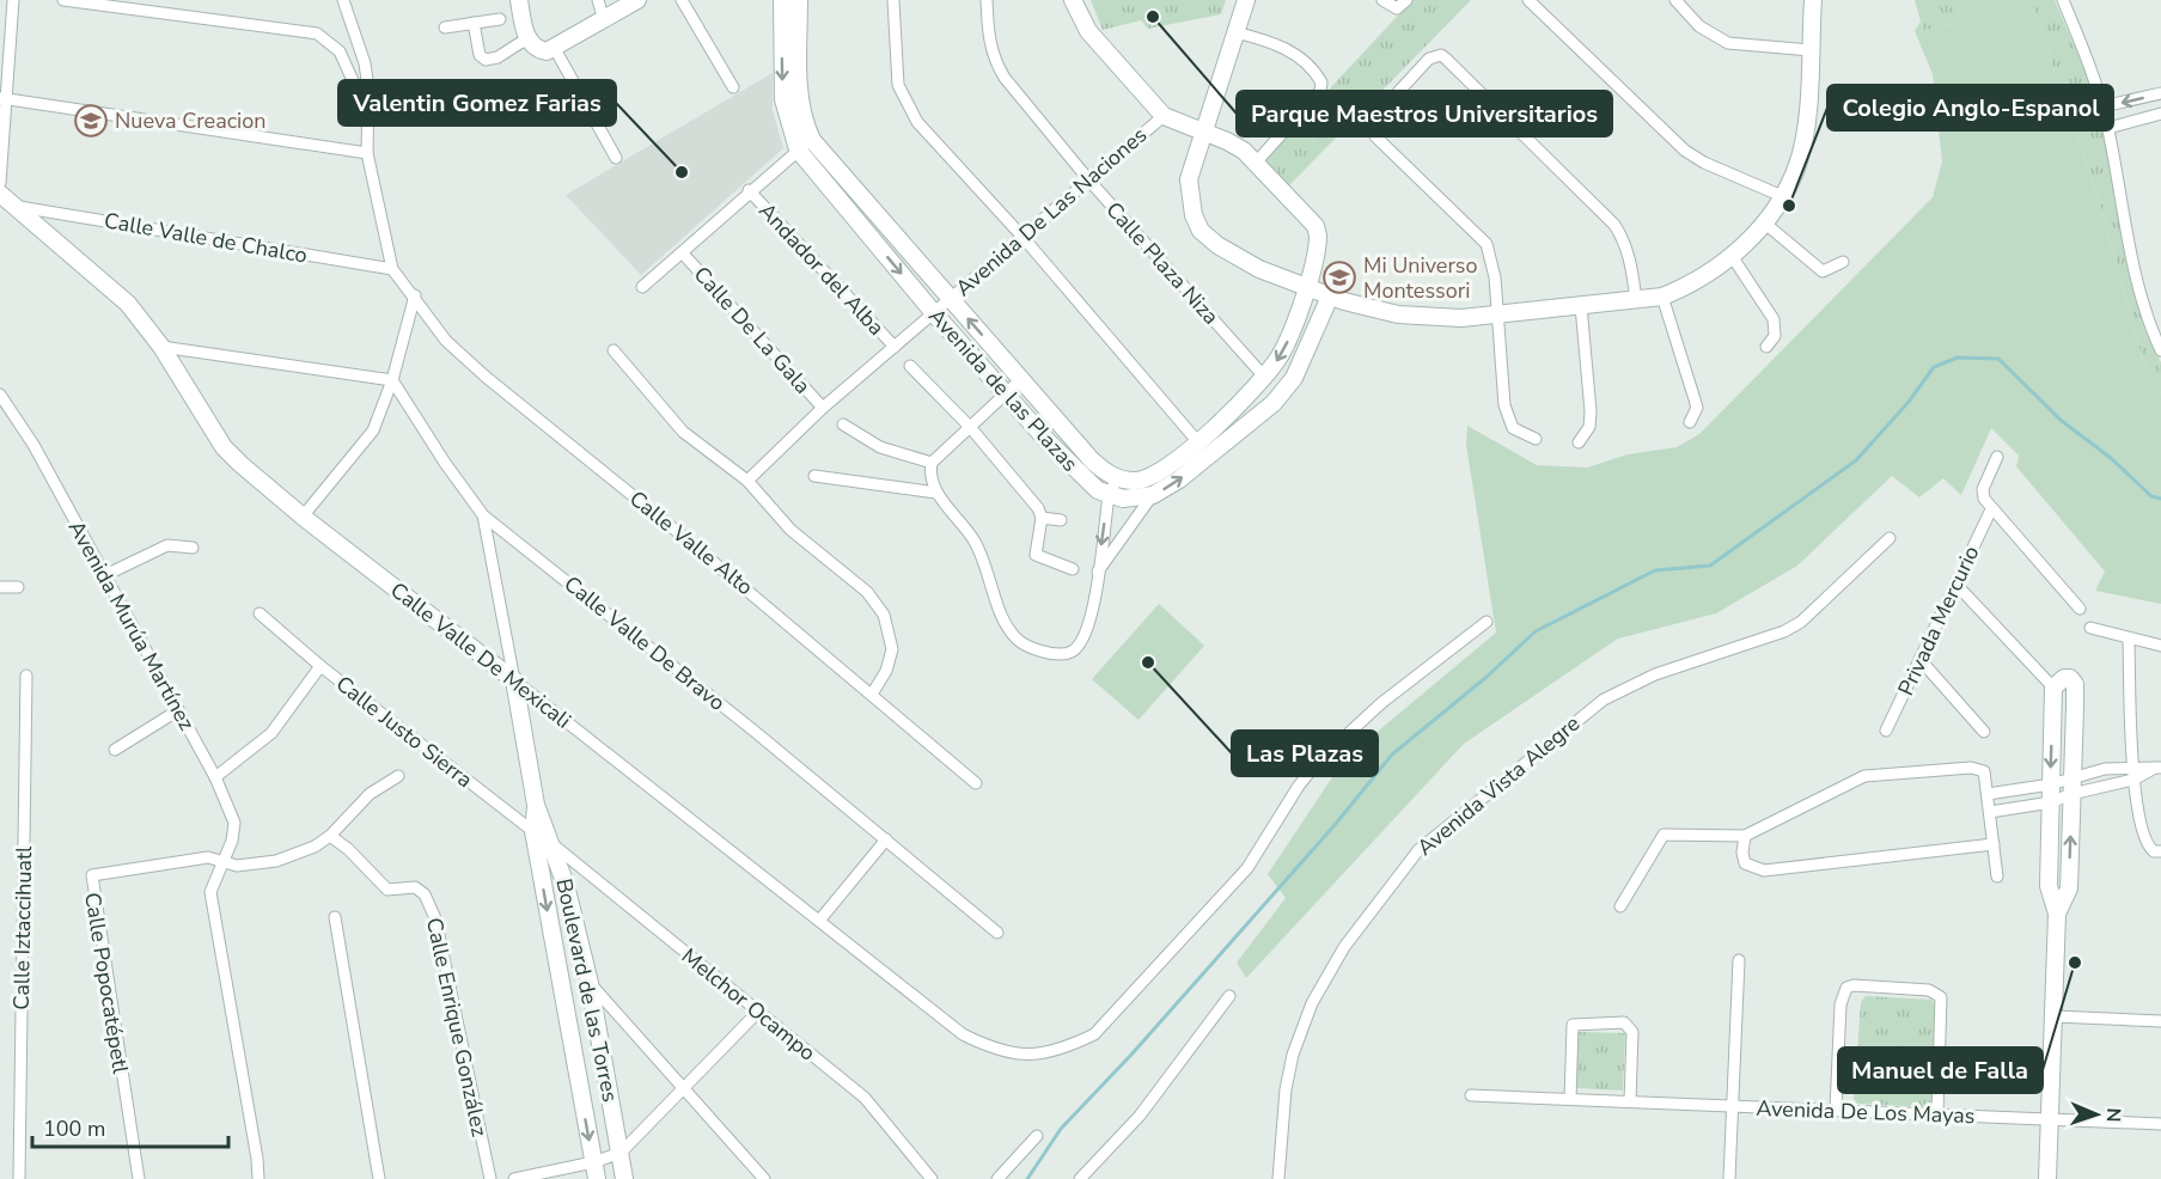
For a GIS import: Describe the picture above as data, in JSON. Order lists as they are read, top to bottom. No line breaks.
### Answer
{"streets":{"street":["Avenida De Las Naciones","Calle Valle de Chalco","Calle Plaza Niza","Andador del Alba","Calle De La Gala","Avenida de las Plazas","Calle Valle Alto","Privada Mercurio","Avenida Murúa Martínez","Calle Valle De Bravo","Calle Valle De Mexicali","Calle Justo Sierra","Avenida Vista Alegre","Calle Iztaccihuatl","Calle Popocatépetl","Boulevard de las Torres","Melchor Ocampo","Calle Enrique González","Avenida De Los Mayas"]},"crossings":[["Avenida De Las Naciones","Calle Plaza Niza"],["Avenida De Las Naciones","Andador del Alba"],["Avenida De Las Naciones","Calle De La Gala"],["Avenida De Las Naciones","Avenida de las Plazas"],["Calle Valle de Chalco","Calle Valle Alto"],["Calle Valle de Chalco","Calle Valle De Mexicali"],["Avenida Murúa Martínez","Calle Popocatépetl"],["Calle Valle De Bravo","Boulevard de las Torres"],["Calle Valle De Mexicali","Boulevard de las Torres"],["Calle Justo Sierra","Boulevard de las Torres"],["Calle Justo Sierra","Melchor Ocampo"],["Boulevard de las Torres","Melchor Ocampo"]],"places":{"other":["Parque Maestros Universitarios","Valentin Gomez Farias","Colegio Anglo-Espanol","Las Plazas","Manuel de Falla"],"school or university":["Nueva Creacion","Mi Universo Montessori"]},"scale_bar":"100 m","north":"right"}
